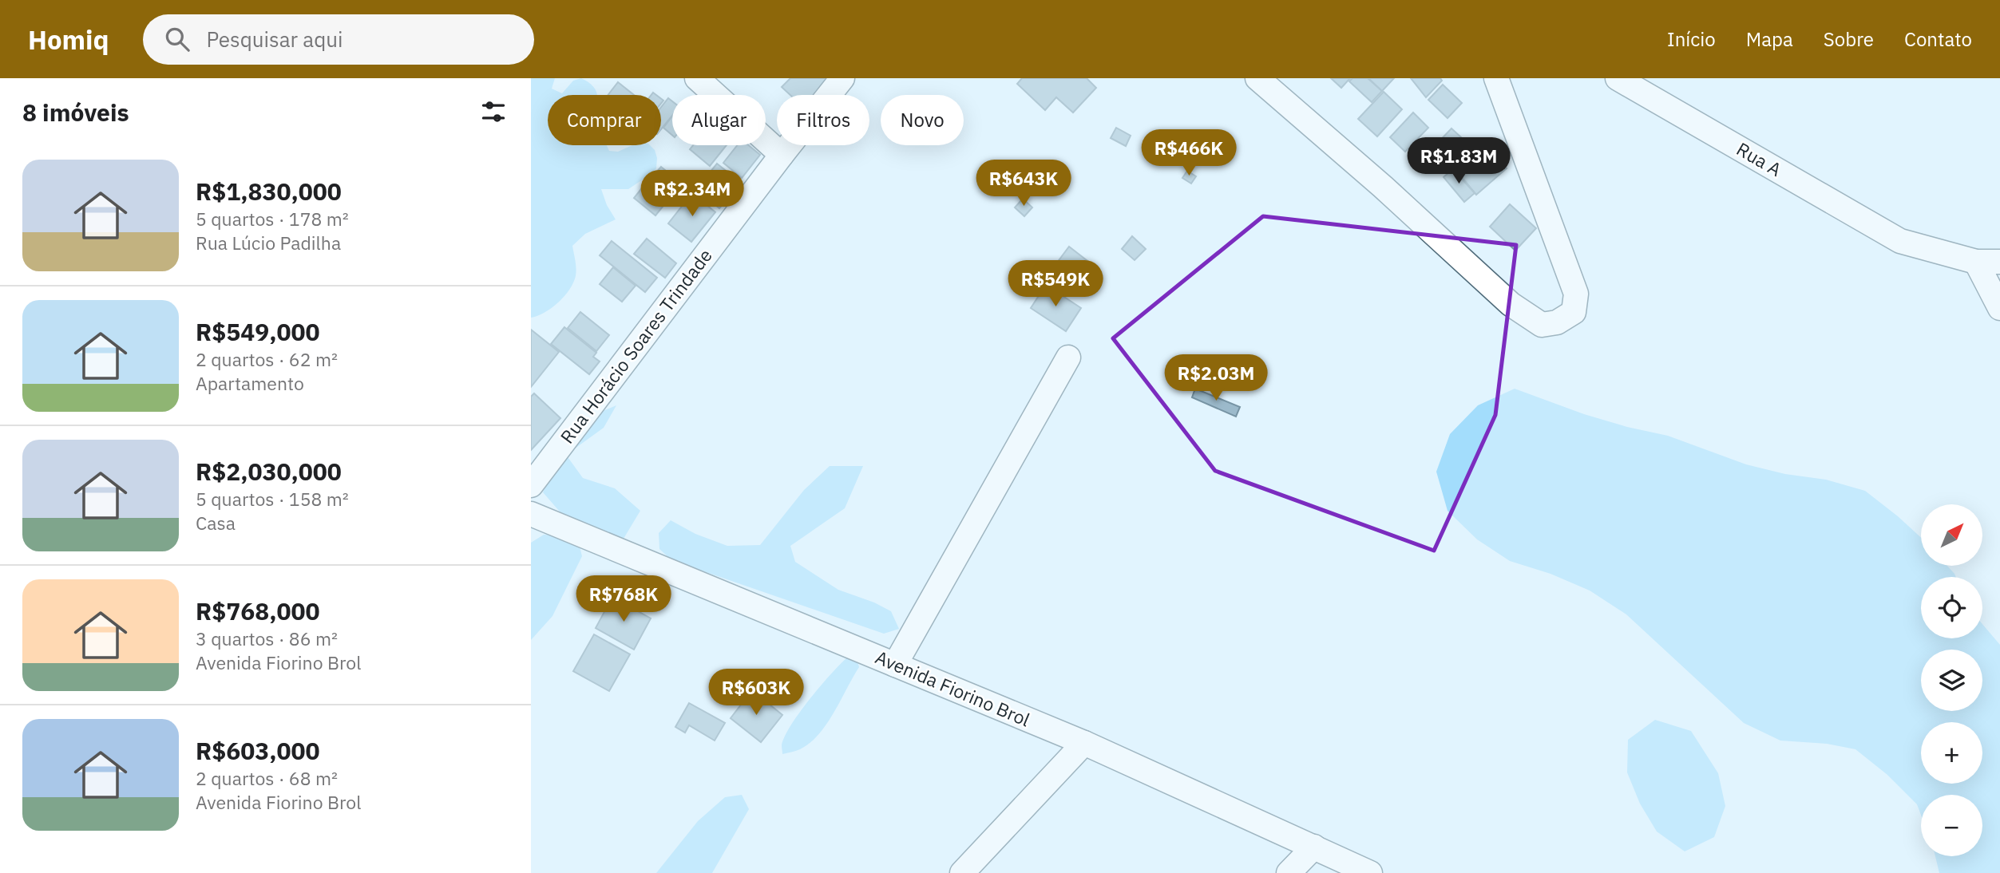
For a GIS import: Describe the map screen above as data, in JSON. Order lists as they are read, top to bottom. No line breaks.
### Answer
{"streets":{"street":["Rua A","Rua Horácio Soares Trindade","Avenida Fiorino Brol"]},"north":"top right","page":{"header":"Homiq","search":"Pesquisar aqui","nav":["Início","Mapa","Sobre","Contato"],"heading":"8 imóveis","chip":["Comprar","Alugar","Filtros","Novo"],"price":["R$466K","R$1.83M","R$643K","R$2.34M","R$549K","R$2.03M","R$768K","R$603K"],"list":[{"name":"R$1,830,000","note":"5 quartos · 178 m² · Rua Lúcio Padilha"},{"name":"R$549,000","note":"2 quartos · 62 m² · Apartamento"},{"name":"R$2,030,000","note":"5 quartos · 158 m² · Casa"},{"name":"R$768,000","note":"3 quartos · 86 m² · Avenida Fiorino Brol"},{"name":"R$603,000","note":"2 quartos · 68 m² · Avenida Fiorino Brol"}],"map_buttons":["+","−"]}}
